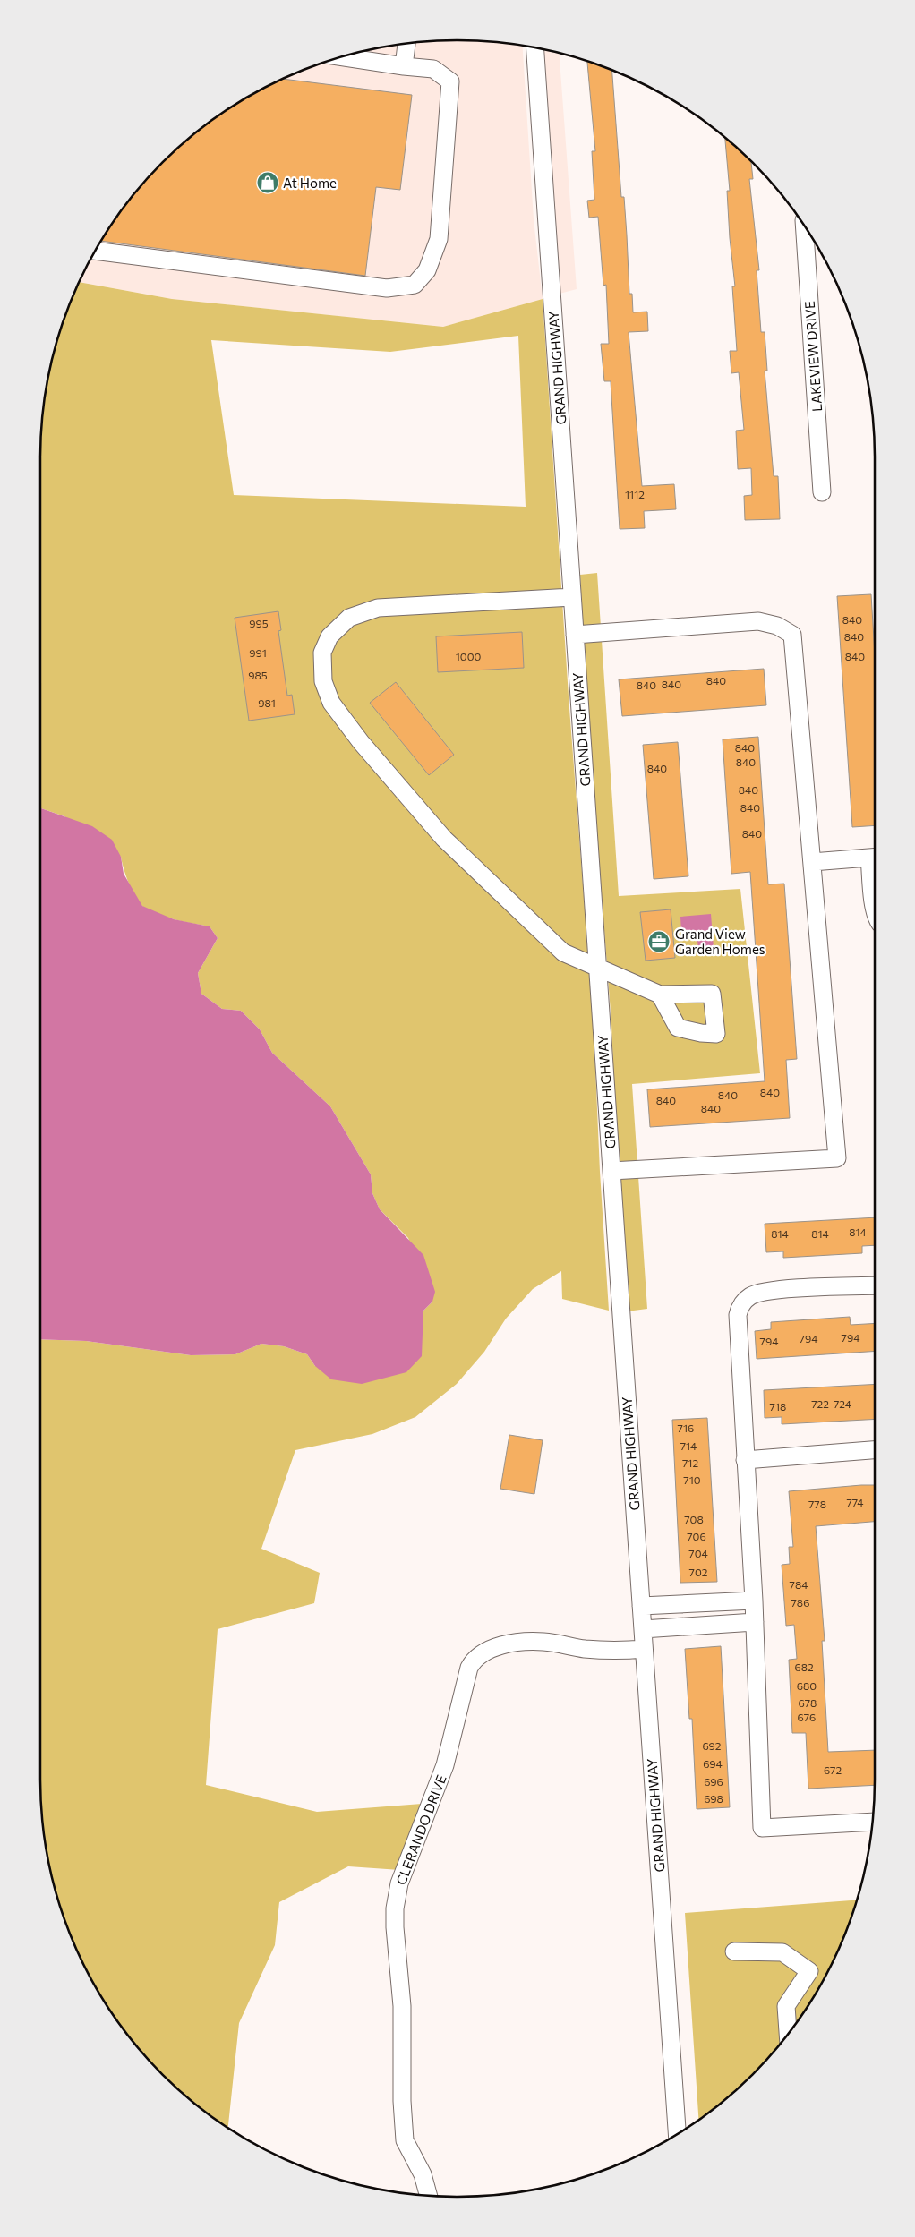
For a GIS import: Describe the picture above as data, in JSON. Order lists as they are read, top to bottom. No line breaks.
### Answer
{"streets":{"street":["LAKEVIEW DRIVE","GRAND HIGHWAY","CLERANDO DRIVE"]},"crossings":[["GRAND HIGHWAY","CLERANDO DRIVE"]],"places":{"shop":["At Home"],"office":["Grand View Garden Homes"]},"house_numbers":["1112","840","995","840","991","1000","840","985","840","840","840","981","840","840","840","840","840","840","840","840","840","840","814","814","814","794","794","794","722","724","718","716","714","712","710","774","778","708","706","704","702","784","786","682","680","678","676","692","694","672","696","698"]}
